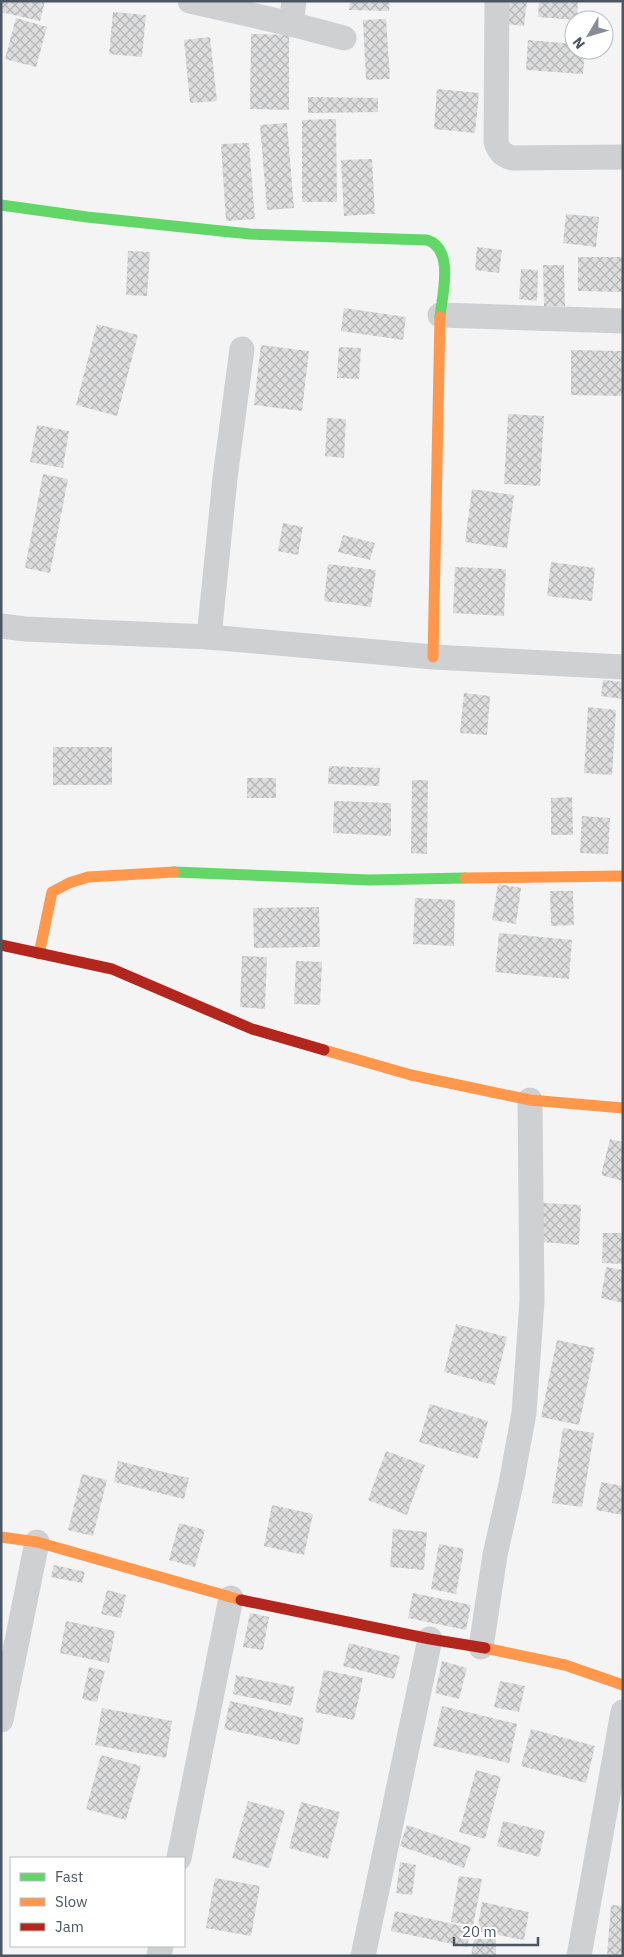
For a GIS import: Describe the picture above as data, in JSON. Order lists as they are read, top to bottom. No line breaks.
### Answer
{"legend":["Fast","Slow","Jam"],"scale_bar":"20 m","north":"bottom left"}
